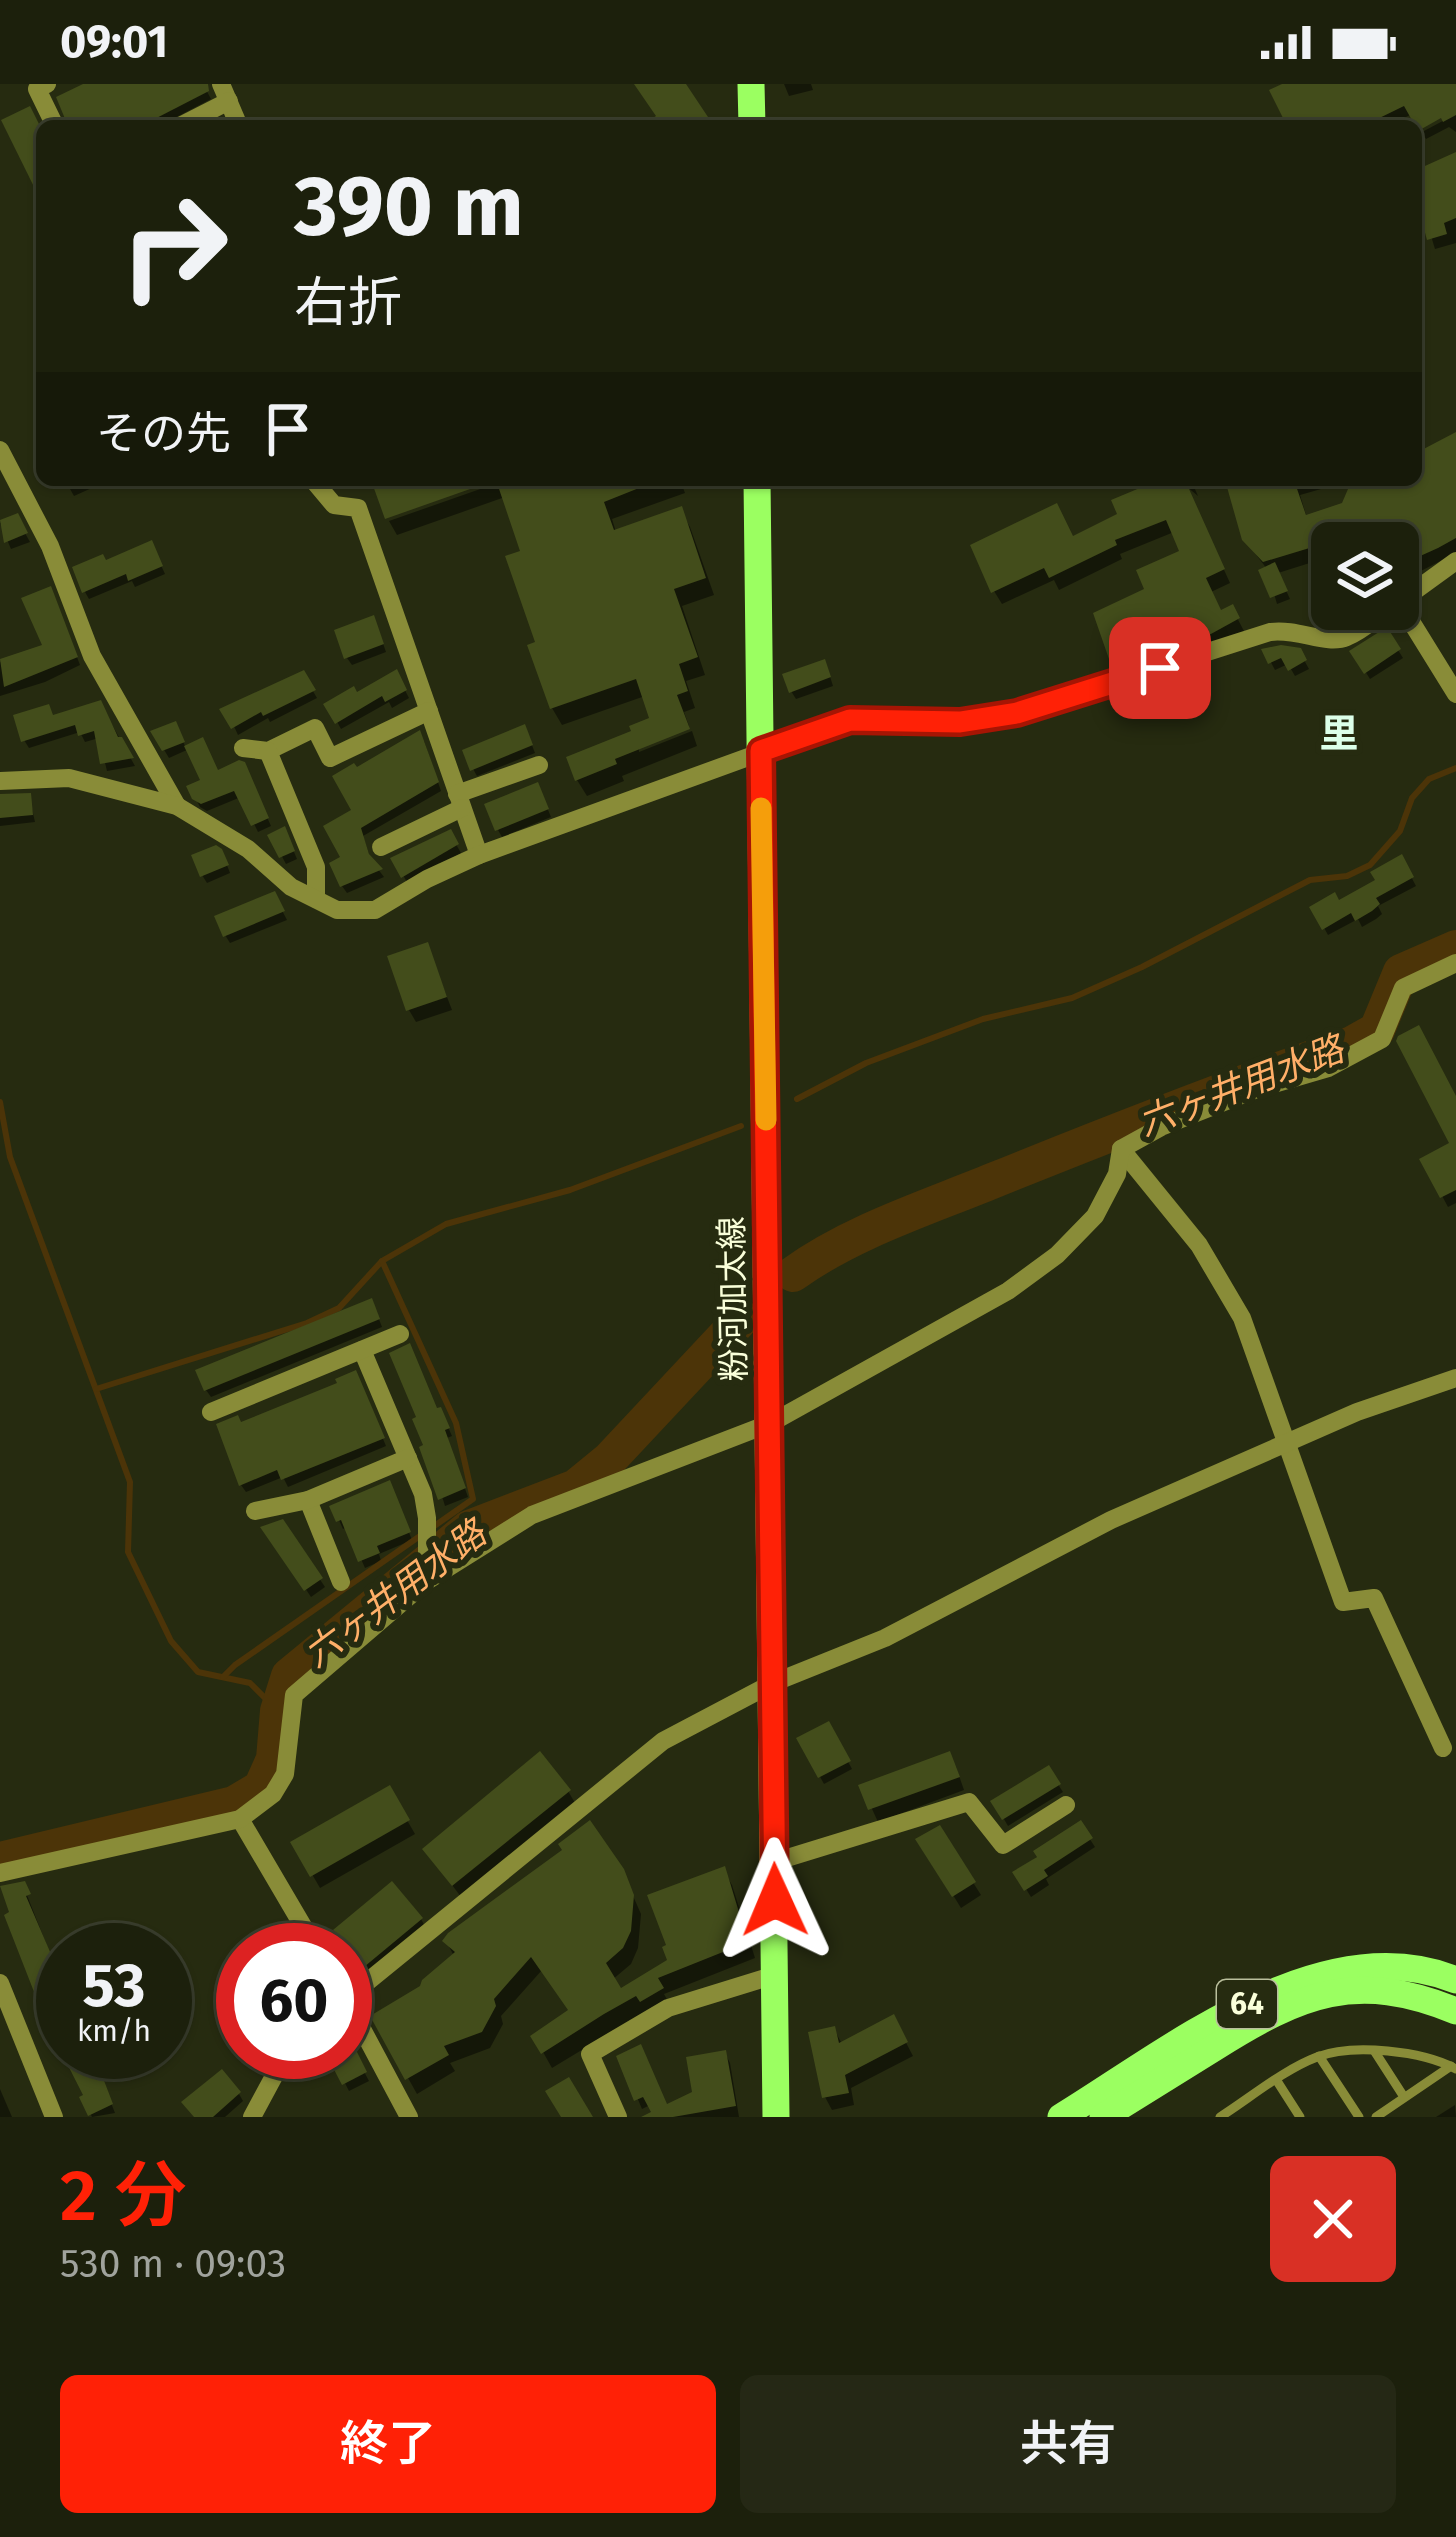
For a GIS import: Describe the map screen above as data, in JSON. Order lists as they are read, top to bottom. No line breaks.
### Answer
{"streets":{"main road":["粉河加太線","64"]},"districts":["里"],"water":["六ヶ井用水路"],"page":{"status":"09:01","turn":["390 m","右折"],"then":"その先","speed":"53 km/h","limit":"60","heading":["2 分","530 m · 09:03"],"buttons":["終了","共有"]}}
